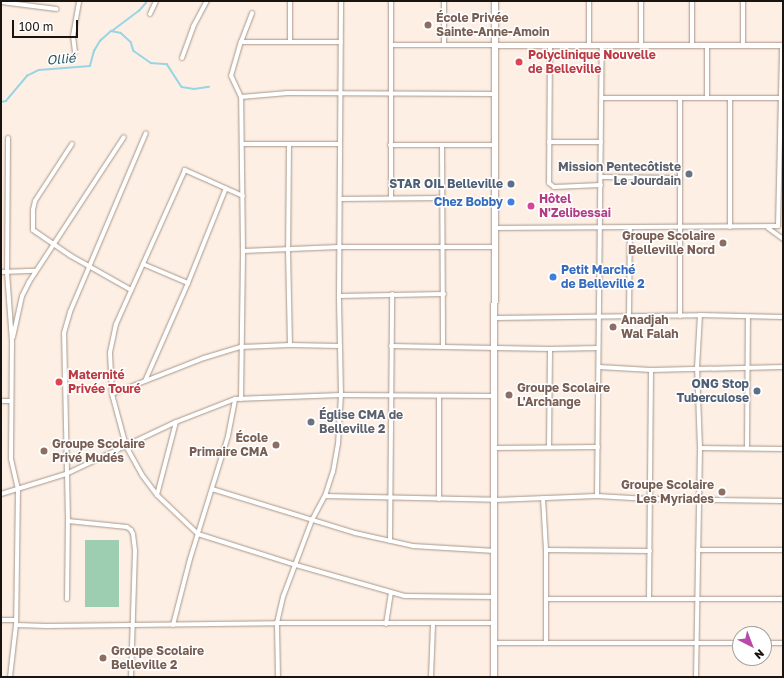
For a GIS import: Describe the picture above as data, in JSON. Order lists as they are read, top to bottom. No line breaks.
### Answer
{"water":["Ollié"],"places":["École Privée Sainte-Anne-Amoin","Polyclinique Nouvelle de Belleville","Mission Pentecôtiste Le Jourdain","STAR OIL Belleville","Chez Bobby","Hôtel N'Zelibessai","Groupe Scolaire Belleville Nord","Petit Marché de Belleville 2","Anadjah Wal Falah","Maternité Privée Touré","ONG Stop Tuberculose","Groupe Scolaire L'Archange","Église CMA de Belleville 2","École Primaire CMA","Groupe Scolaire Privé Mudés","Groupe Scolaire Les Myriades","Groupe Scolaire Belleville 2"],"scale_bar":"100 m","north":"bottom right"}
